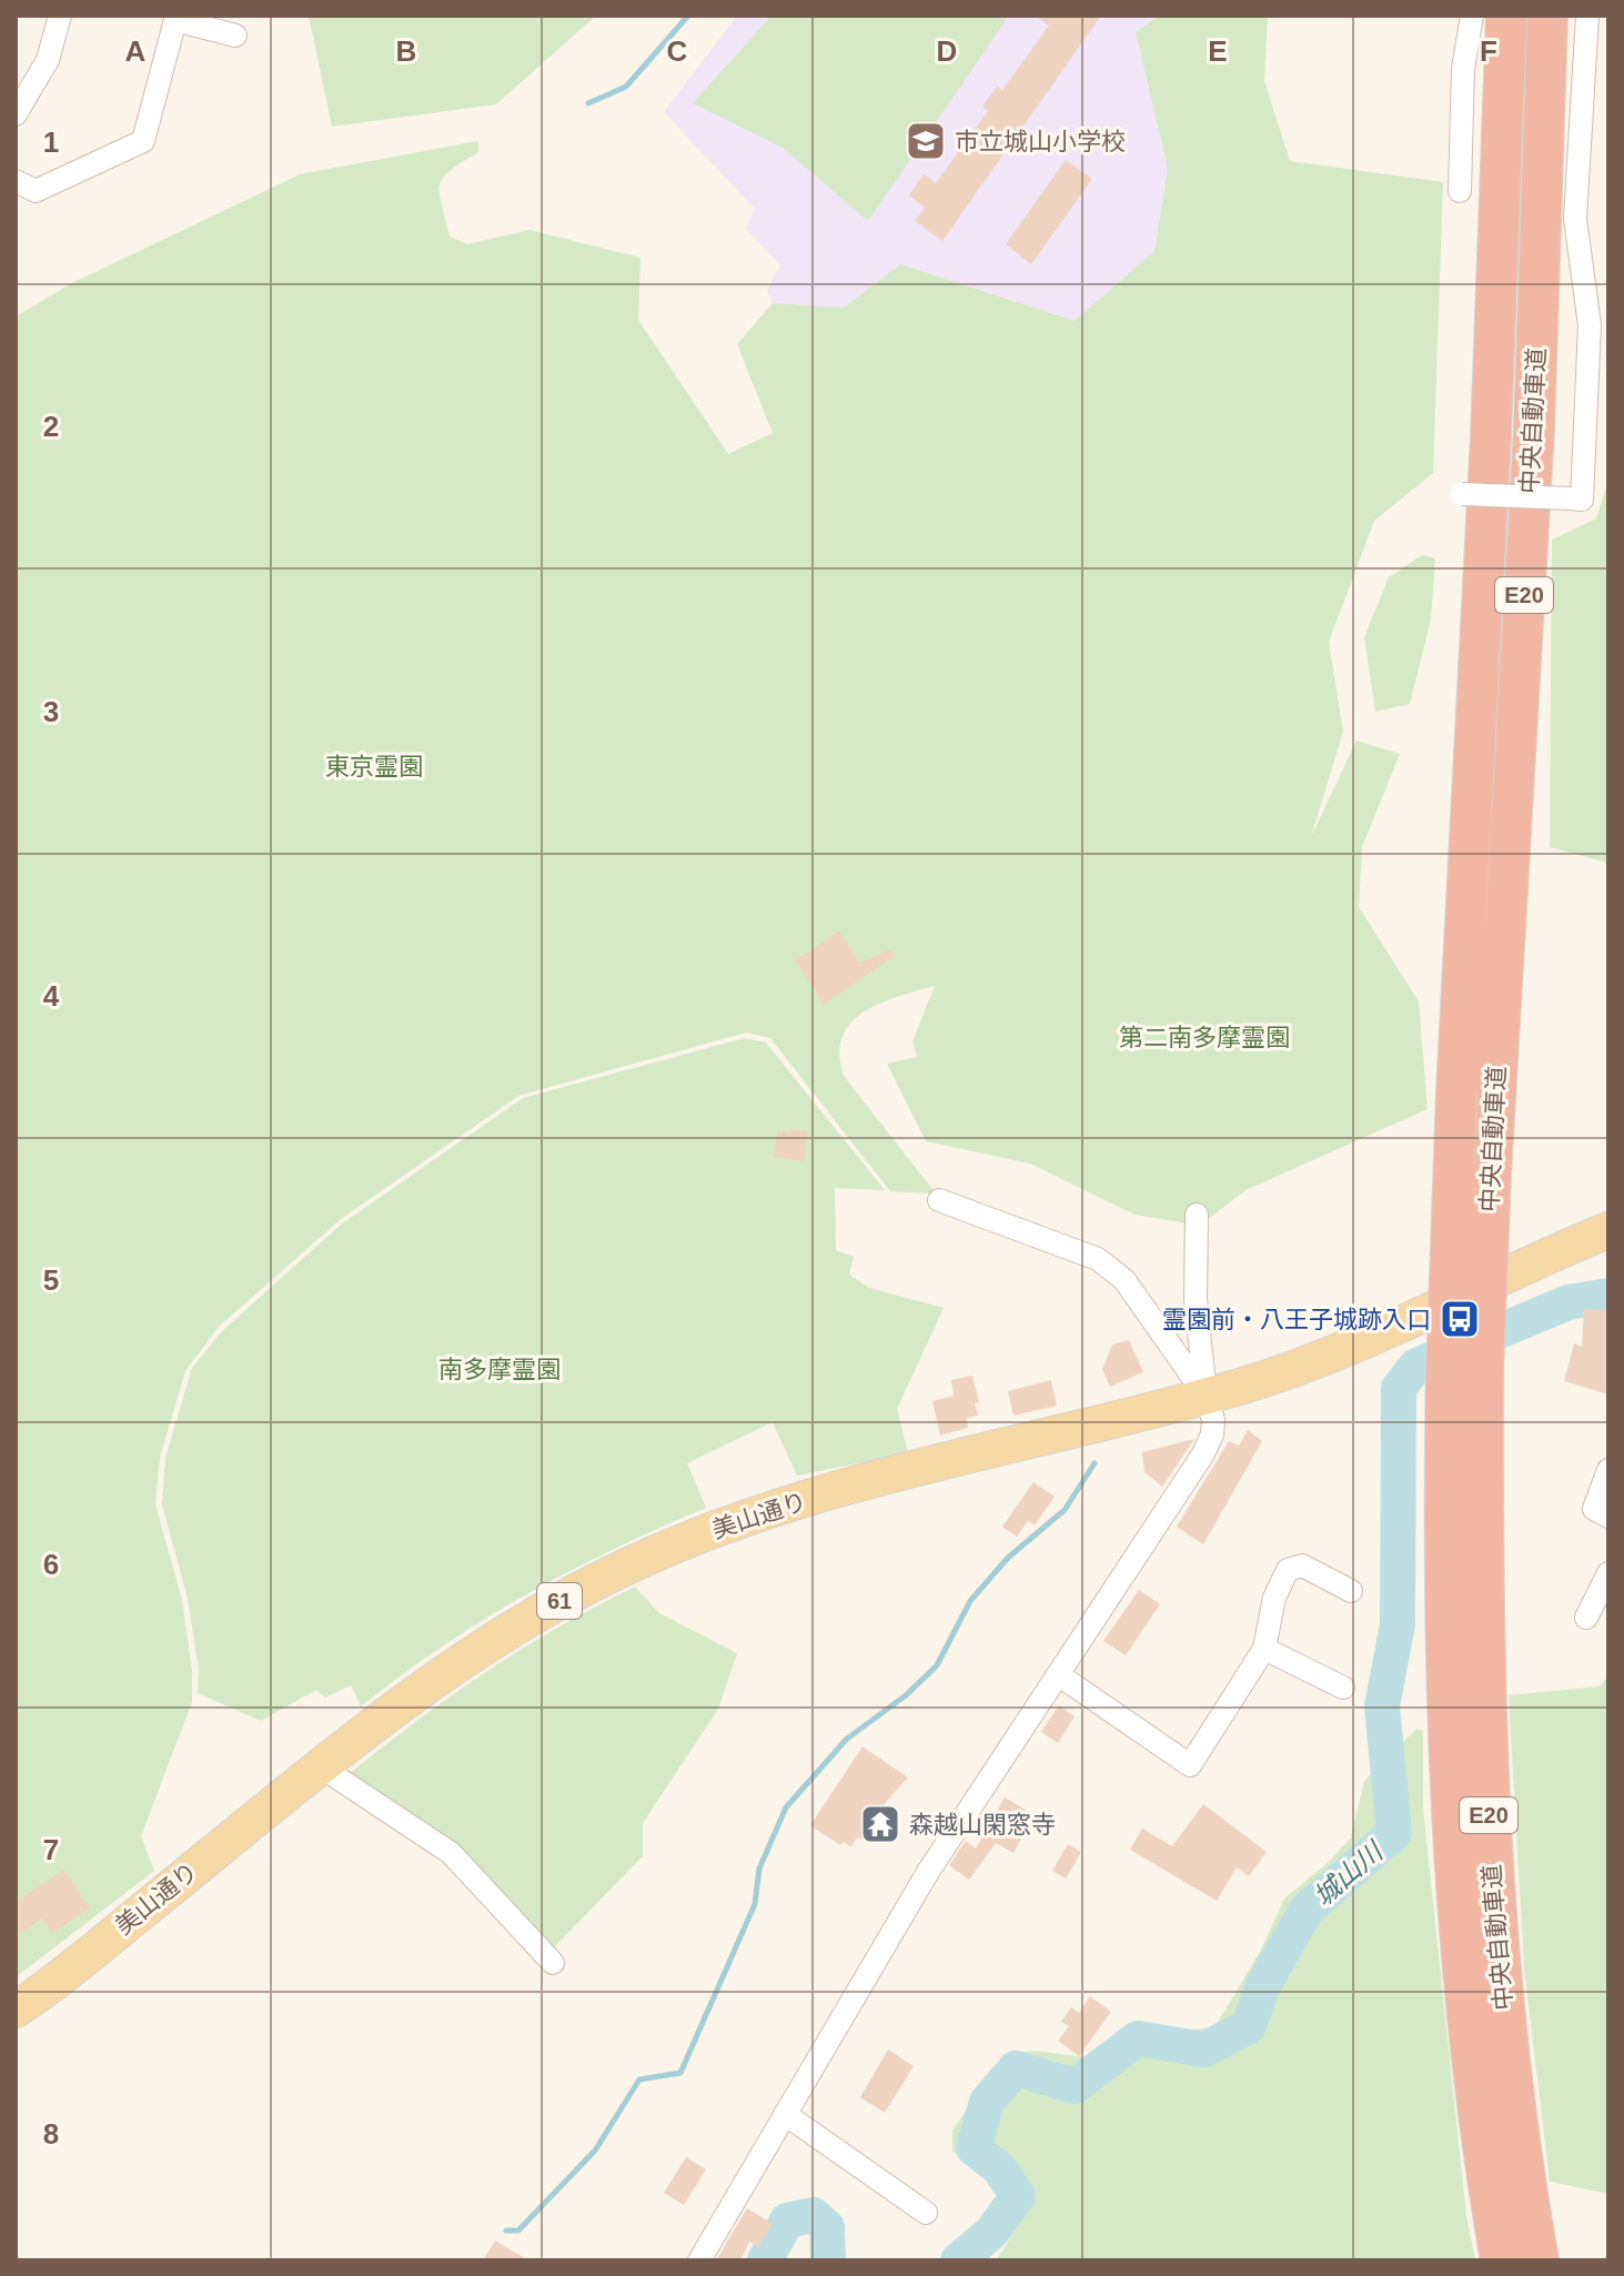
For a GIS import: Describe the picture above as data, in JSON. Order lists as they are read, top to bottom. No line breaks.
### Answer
{"streets":{"highway":["中央自動車道","E20"],"main road":["美山通り","61"]},"water":["城山川"],"parks":["東京霊園","第二南多摩霊園","南多摩霊園"],"places":{"school or university":["市立城山小学校"],"bus stop":["霊園前・八王子城跡入口"],"temple":["森越山閑窓寺"]},"grid":{"columns":["A","B","C","D","E","F"],"rows":["1","2","3","4","5","6","7","8"]}}
